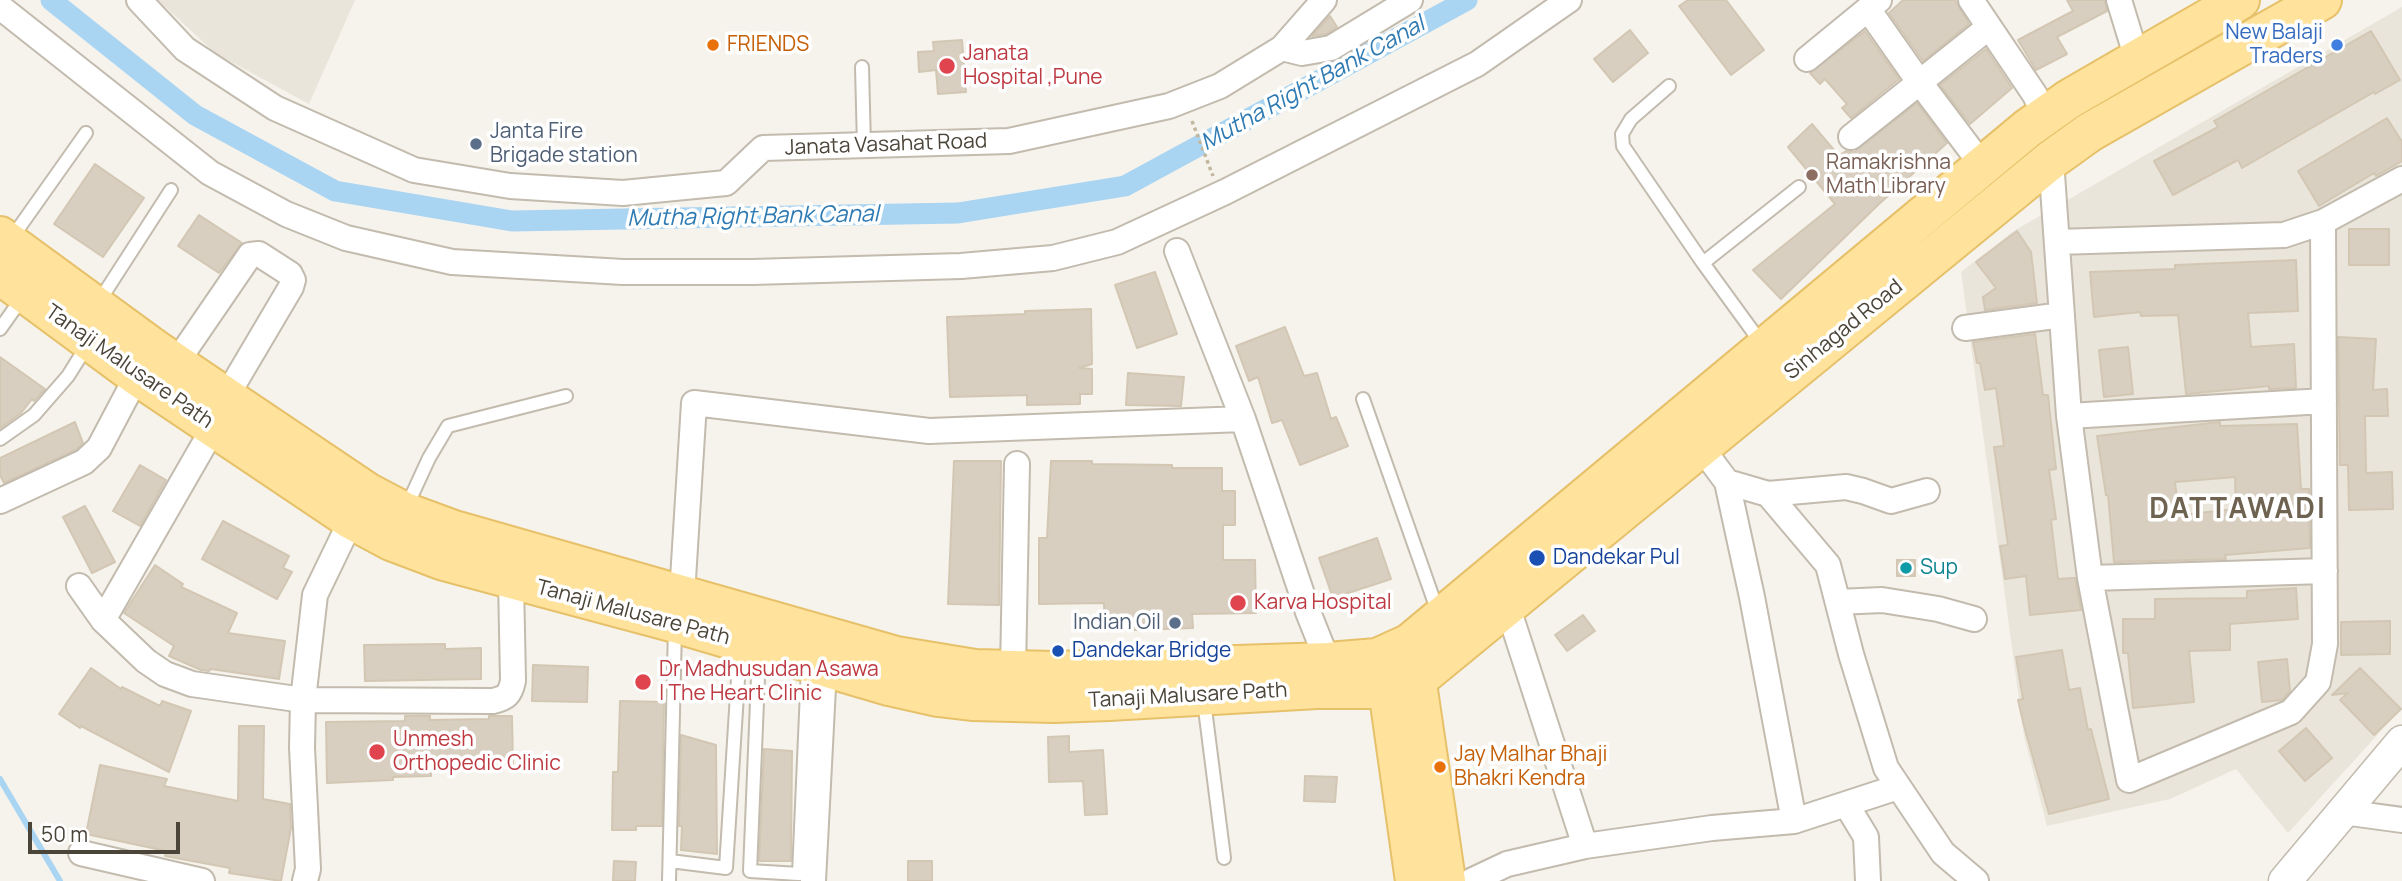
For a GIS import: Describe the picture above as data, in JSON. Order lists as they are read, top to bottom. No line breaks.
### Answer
{"streets":{"main road":["Sinhagad Road","Tanaji Malusare Path"],"street":["Janata Vasahat Road"]},"crossings":[["Sinhagad Road","Tanaji Malusare Path"]],"districts":["DATTAWADI"],"water":["Mutha Right Bank Canal"],"places":["FRIENDS","New Balaji Traders","Janata Hospital ,Pune","Janta Fire Brigade station","Ramakrishna Math Library","Dandekar Pul","Sup","Karva Hospital","Indian Oil","Dandekar Bridge","Dr Madhusudan Asawa | The Heart Clinic","Unmesh Orthopedic Clinic","Jay Malhar Bhaji Bhakri Kendra"],"scale_bar":"50 m"}
